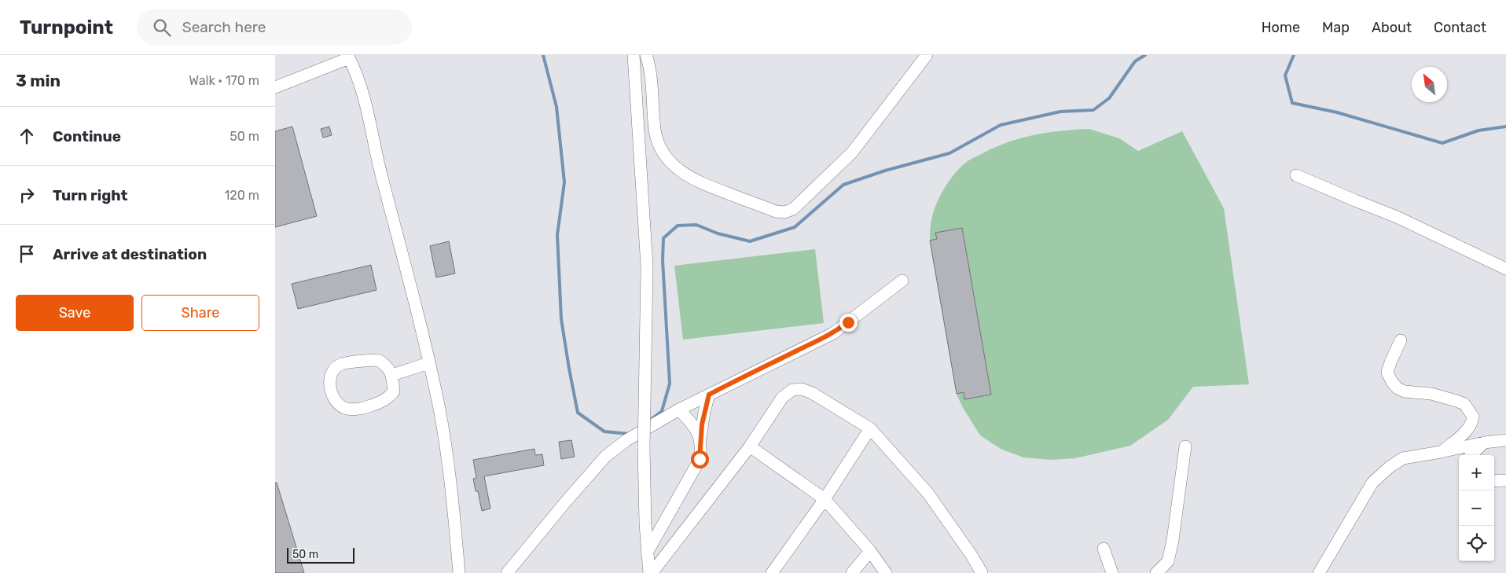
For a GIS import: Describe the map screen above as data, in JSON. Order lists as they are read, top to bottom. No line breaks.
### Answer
{"scale_bar":"50 m","north":"top left","page":{"header":"Turnpoint","search":"Search here","nav":["Home","Map","About","Contact"],"heading":["3 min","Walk · 170 m"],"list":[["Continue","50 m"],["Turn right","120 m"],"Arrive at destination"],"buttons":["Save","Share"],"map_buttons":["+","−"],"scale":"50 m"}}
